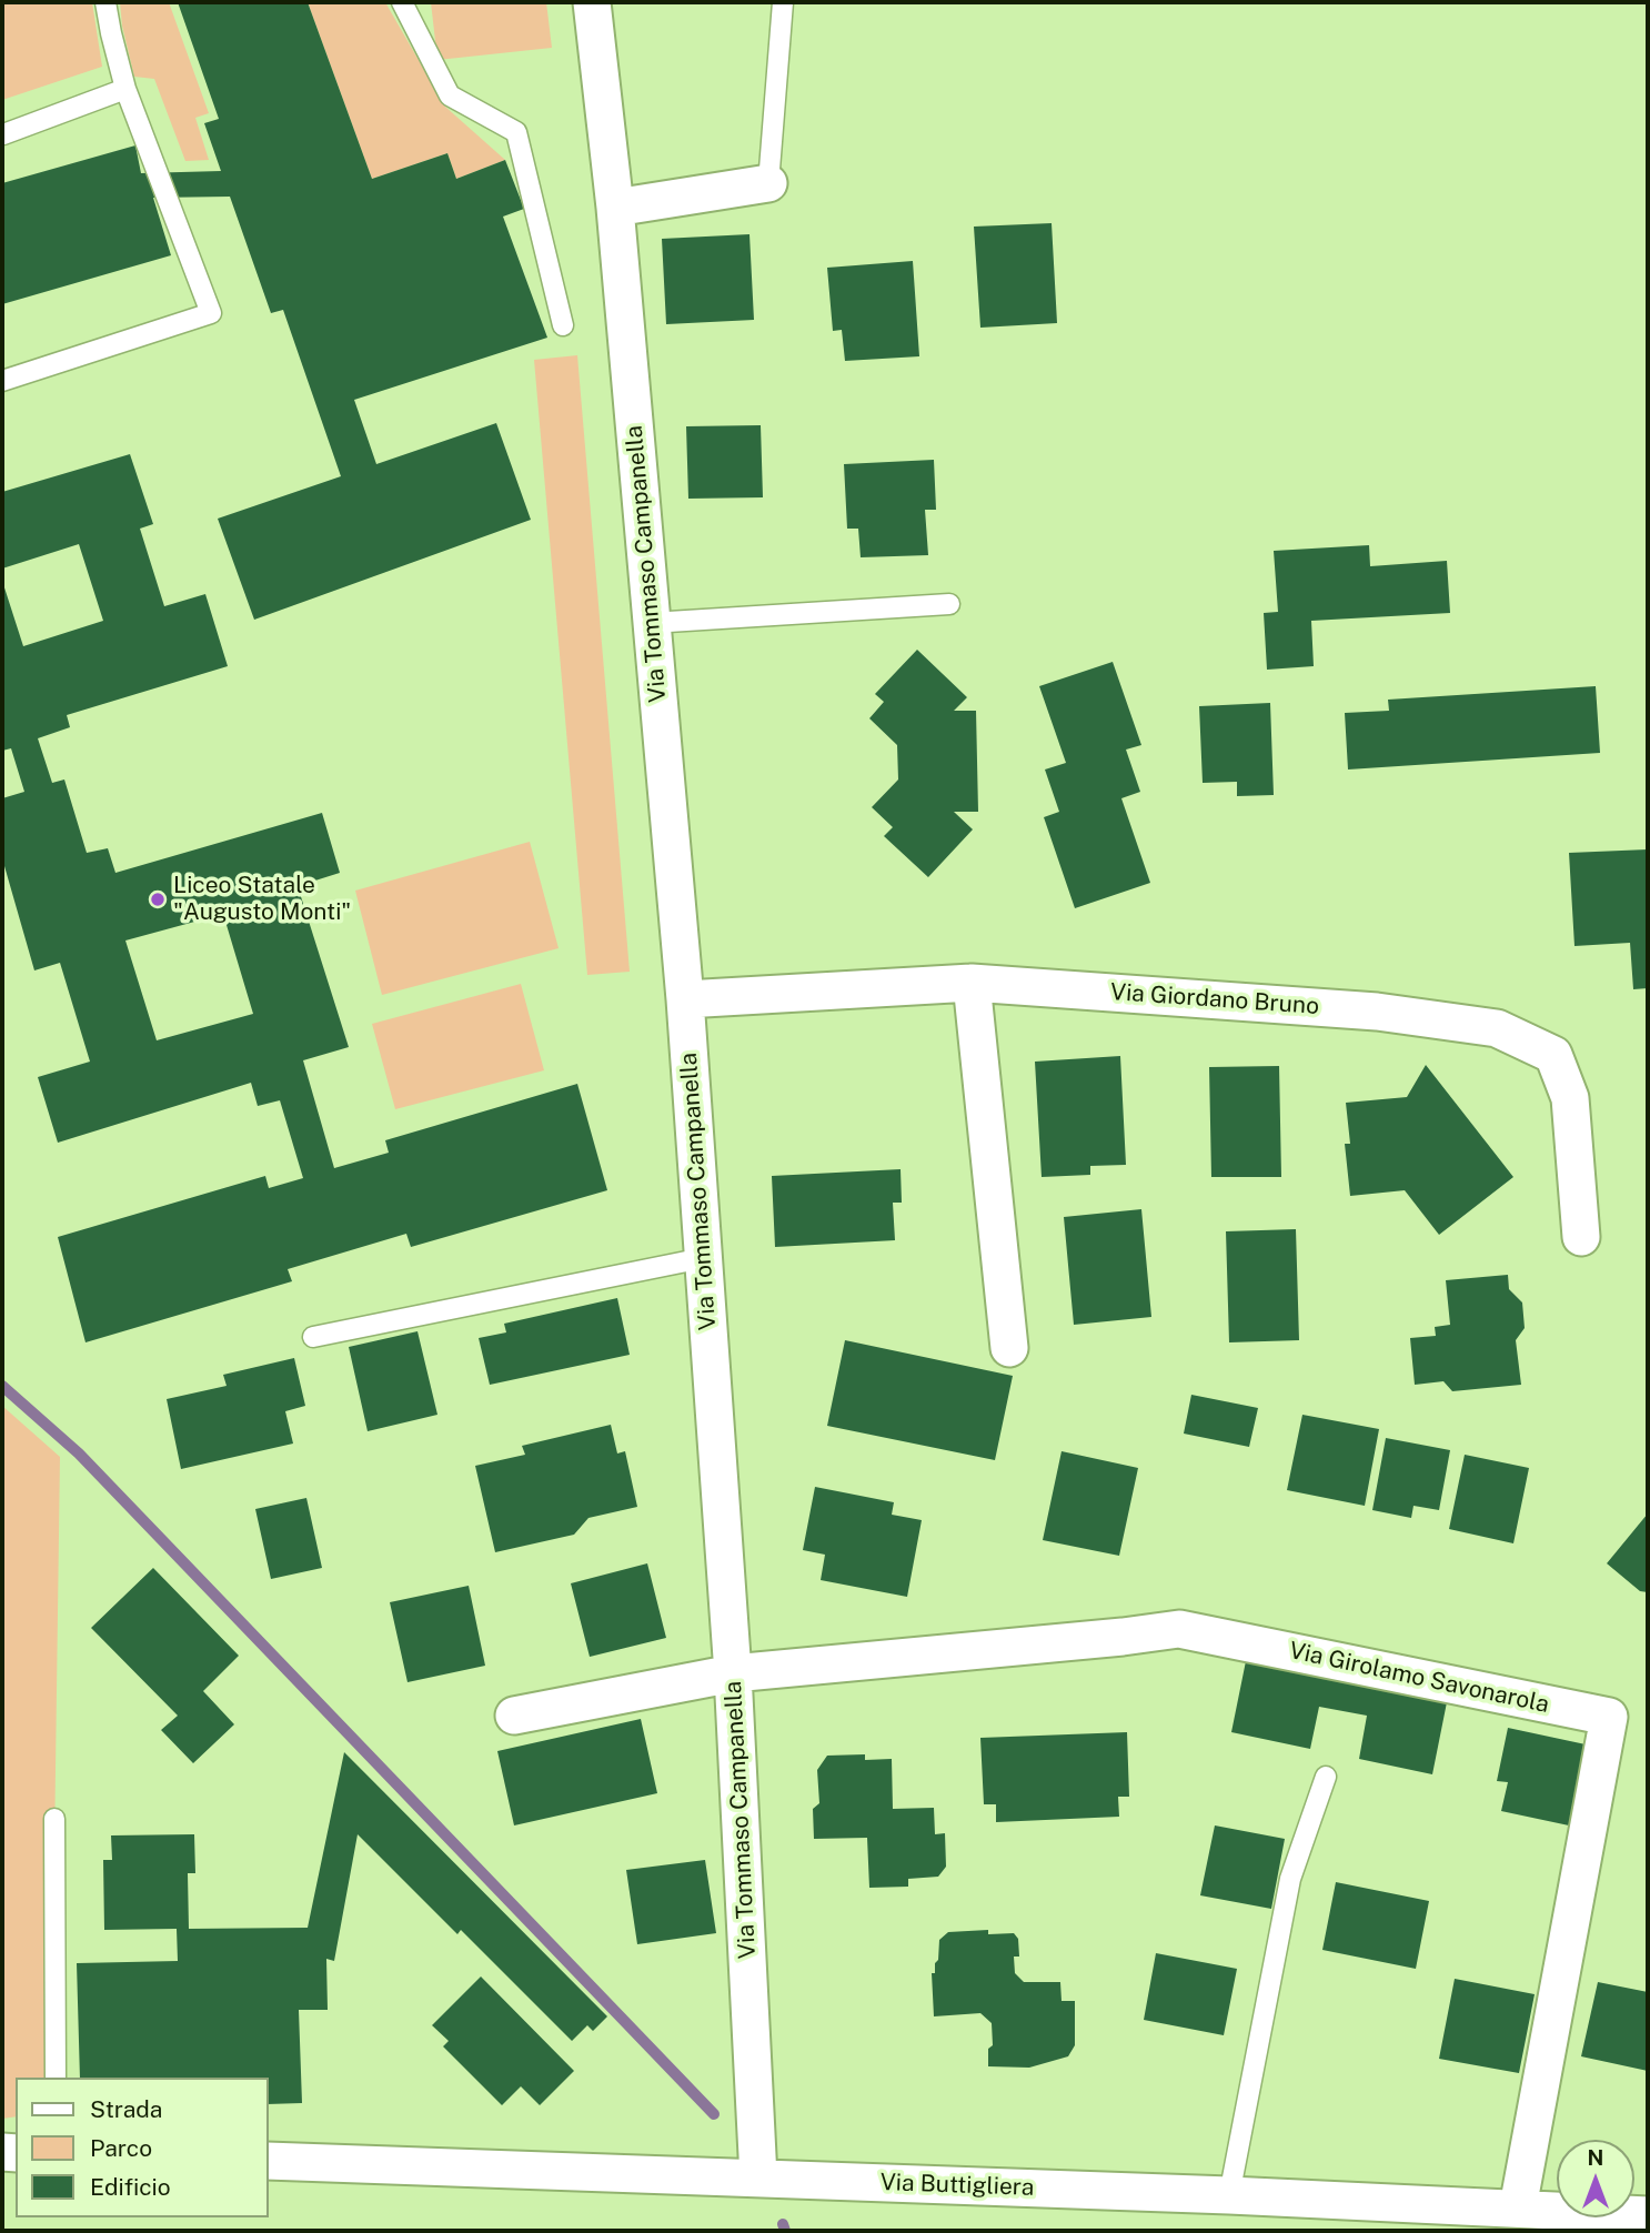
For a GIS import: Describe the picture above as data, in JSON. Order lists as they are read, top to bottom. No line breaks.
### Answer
{"streets":{"street":["Via Tommaso Campanella","Via Giordano Bruno","Via Girolamo Savonarola","Via Buttigliera"]},"crossings":[["Via Tommaso Campanella","Via Giordano Bruno"],["Via Tommaso Campanella","Via Girolamo Savonarola"],["Via Tommaso Campanella","Via Buttigliera"],["Via Girolamo Savonarola","Via Buttigliera"]],"places":["Liceo Statale \"Augusto Monti\""],"legend":["Strada","Parco","Edificio"],"north":"top"}
